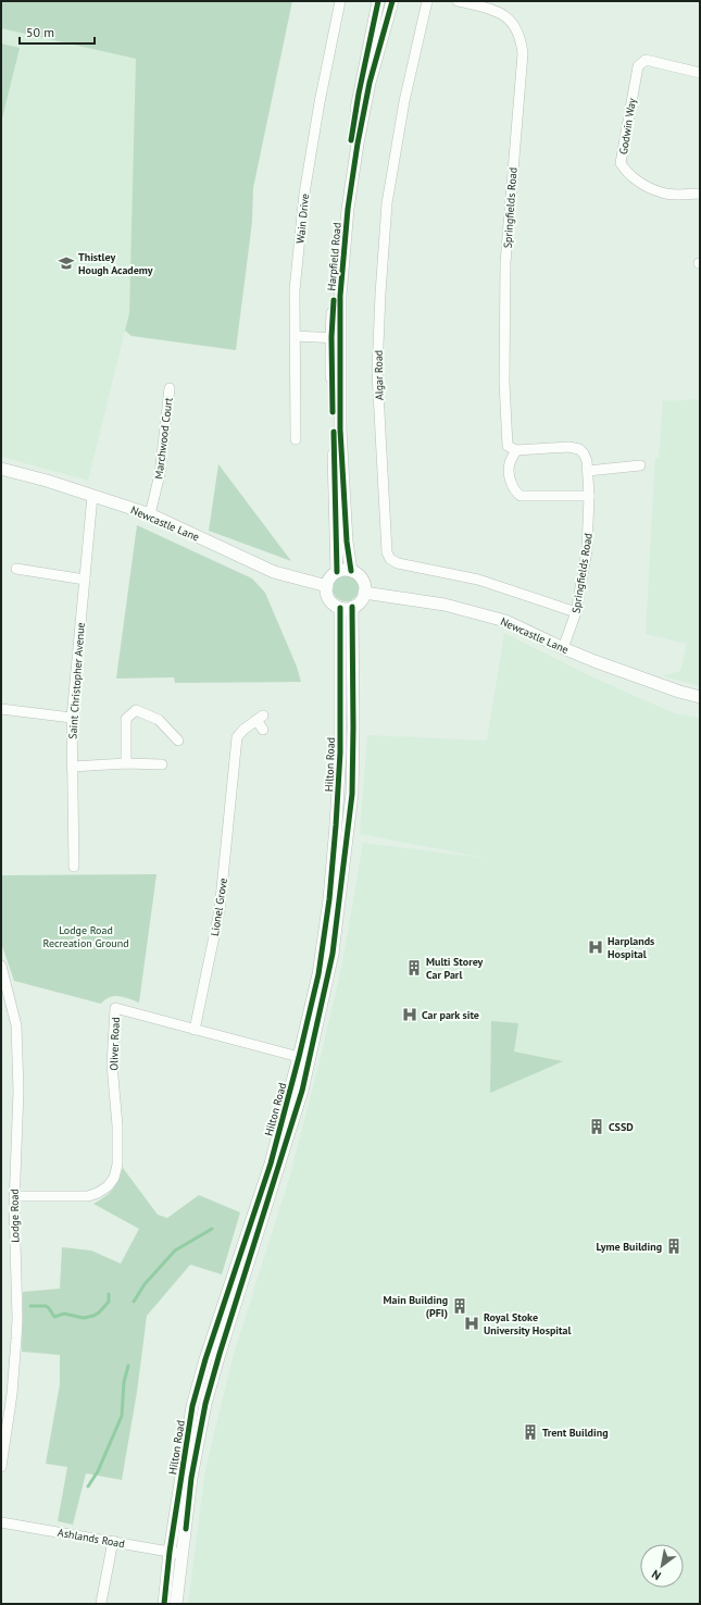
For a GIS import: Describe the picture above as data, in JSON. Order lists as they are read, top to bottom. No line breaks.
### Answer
{"streets":{"street":["Godwin Way","Springfields Road","Wain Drive","Harpfield Road","Algar Road","Marchwood Court","Newcastle Lane","Saint Christopher Avenue","Hilton Road","Lionel Grove","Oliver Road","Lodge Road","Ashlands Road"]},"crossings":[["Springfields Road","Algar Road"],["Springfields Road","Newcastle Lane"],["Harpfield Road","Newcastle Lane"],["Harpfield Road","Hilton Road"],["Marchwood Court","Newcastle Lane"],["Newcastle Lane","Saint Christopher Avenue"],["Newcastle Lane","Hilton Road"],["Hilton Road","Oliver Road"],["Hilton Road","Ashlands Road"],["Lionel Grove","Oliver Road"],["Oliver Road","Lodge Road"]],"parks":["Lodge Road Recreation Ground"],"places":{"school or university":["Thistley Hough Academy"],"hospital":["Harplands Hospital","Car park site","Royal Stoke University Hospital"],"building":["Multi Storey Car Parl","CSSD","Lyme Building","Main Building (PFI)","Trent Building"]},"scale_bar":"50 m","north":"bottom left"}
